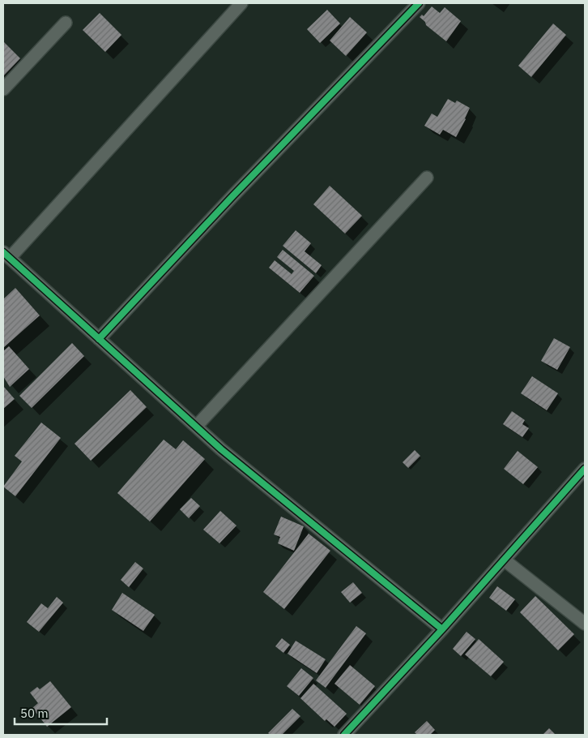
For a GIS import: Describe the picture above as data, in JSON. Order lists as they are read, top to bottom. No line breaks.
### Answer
{"scale_bar":"50 m"}
